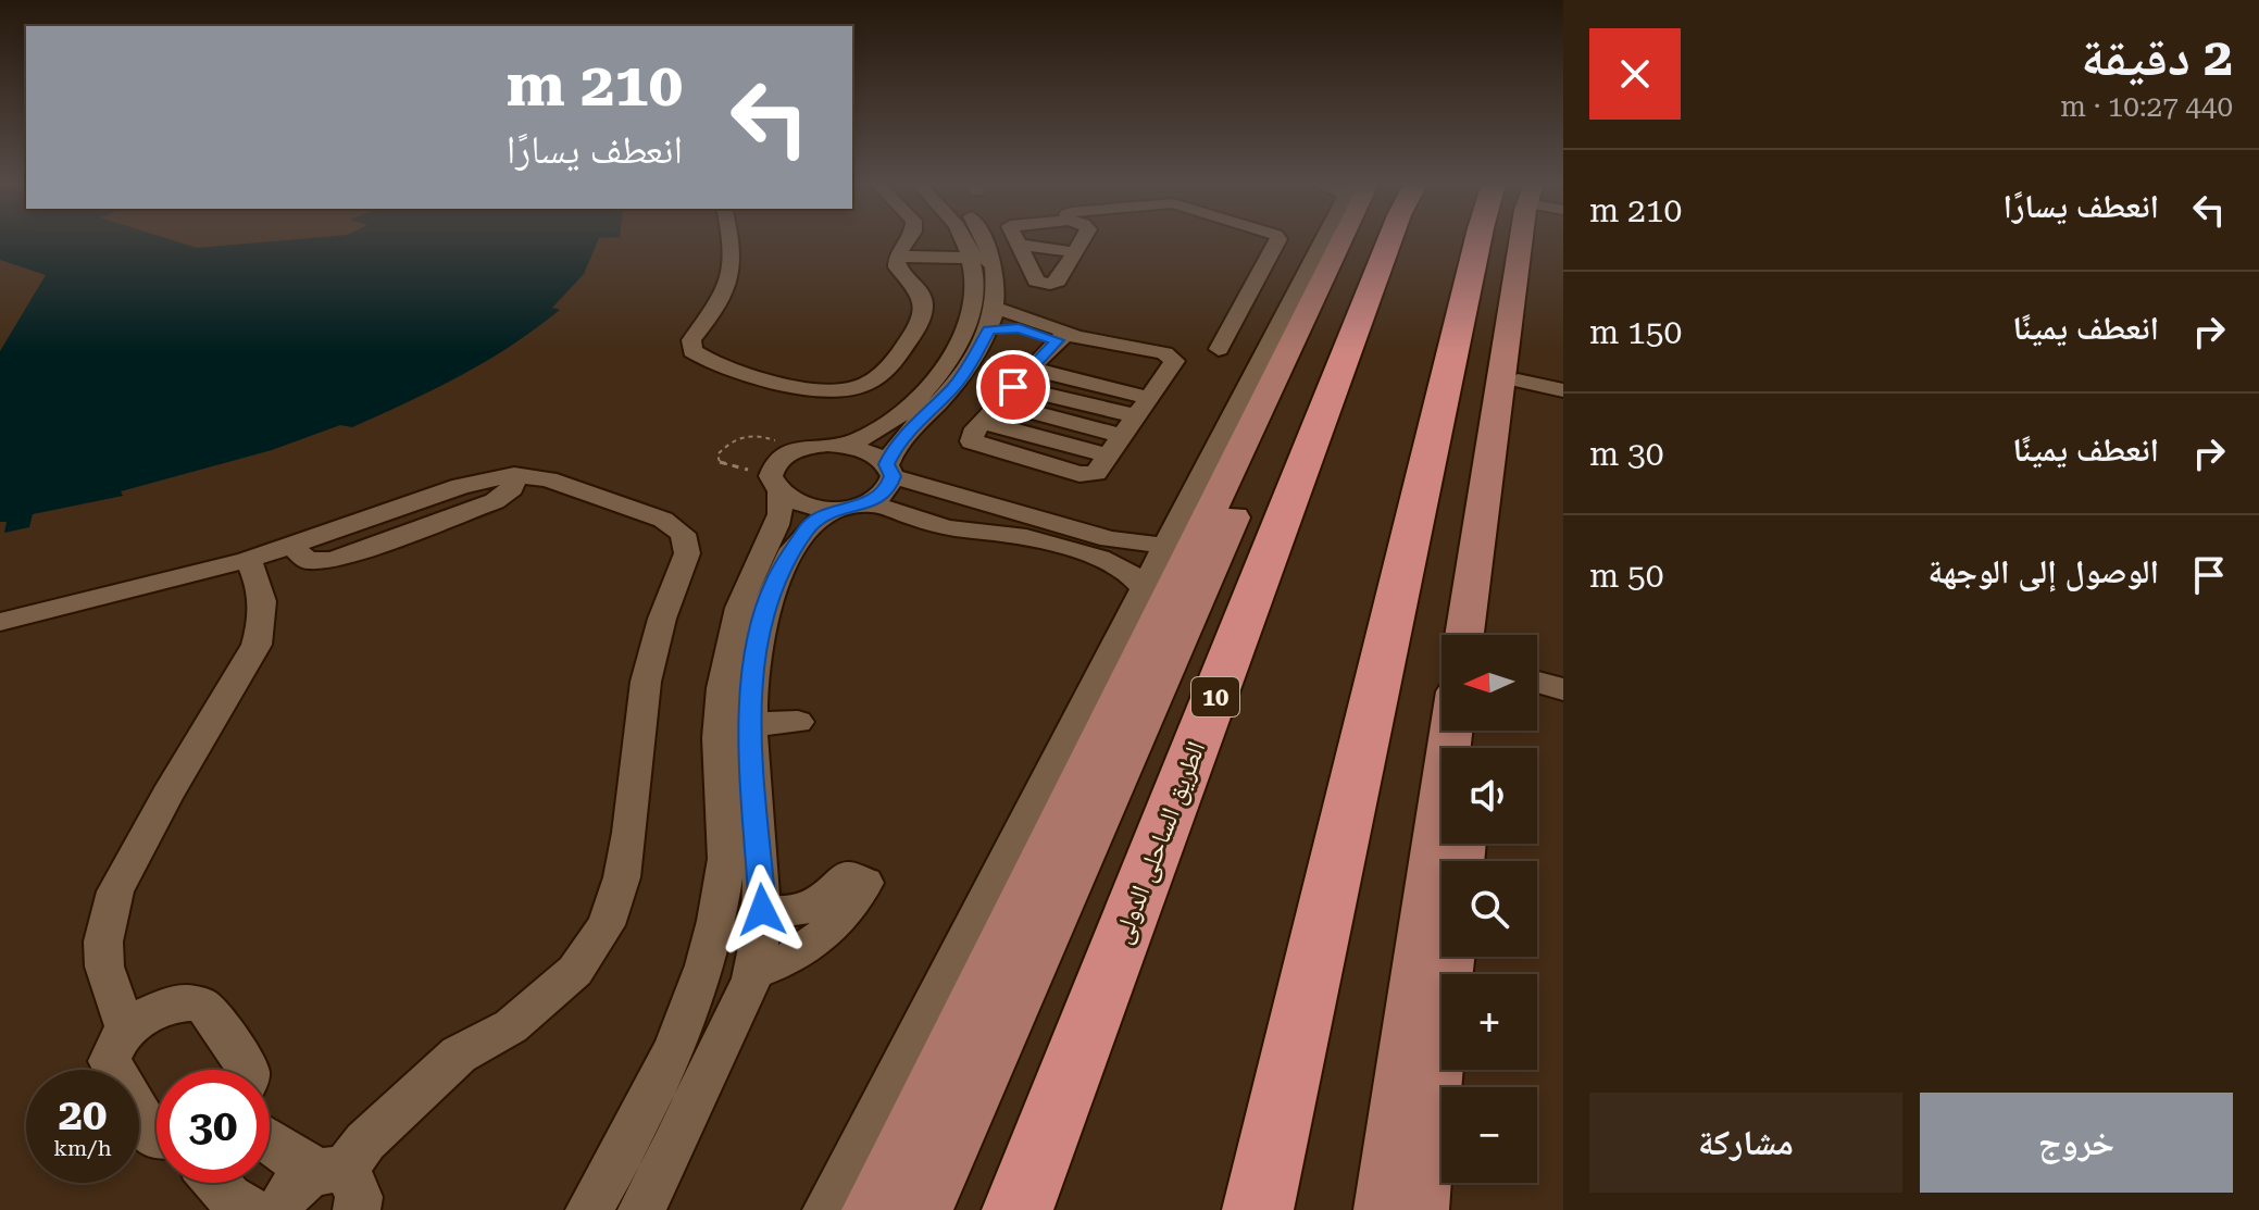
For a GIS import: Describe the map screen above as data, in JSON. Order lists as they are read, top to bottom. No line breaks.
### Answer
{"streets":{"highway":["10","الطريق الساحلى الدولى"]},"north":"left","page":{"heading":["2 دقيقة","440 m · 10:27"],"turn":["210 m","انعطف يسارًا"],"list":[{"name":"انعطف يسارًا","value":"210 m"},{"name":"انعطف يمينًا","value":"150 m"},{"name":"انعطف يمينًا","value":"30 m"},{"name":"الوصول إلى الوجهة","value":"50 m"}],"map_buttons":["+","−"],"speed":"20 km/h","limit":"30","buttons":["خروج","مشاركة"]}}
